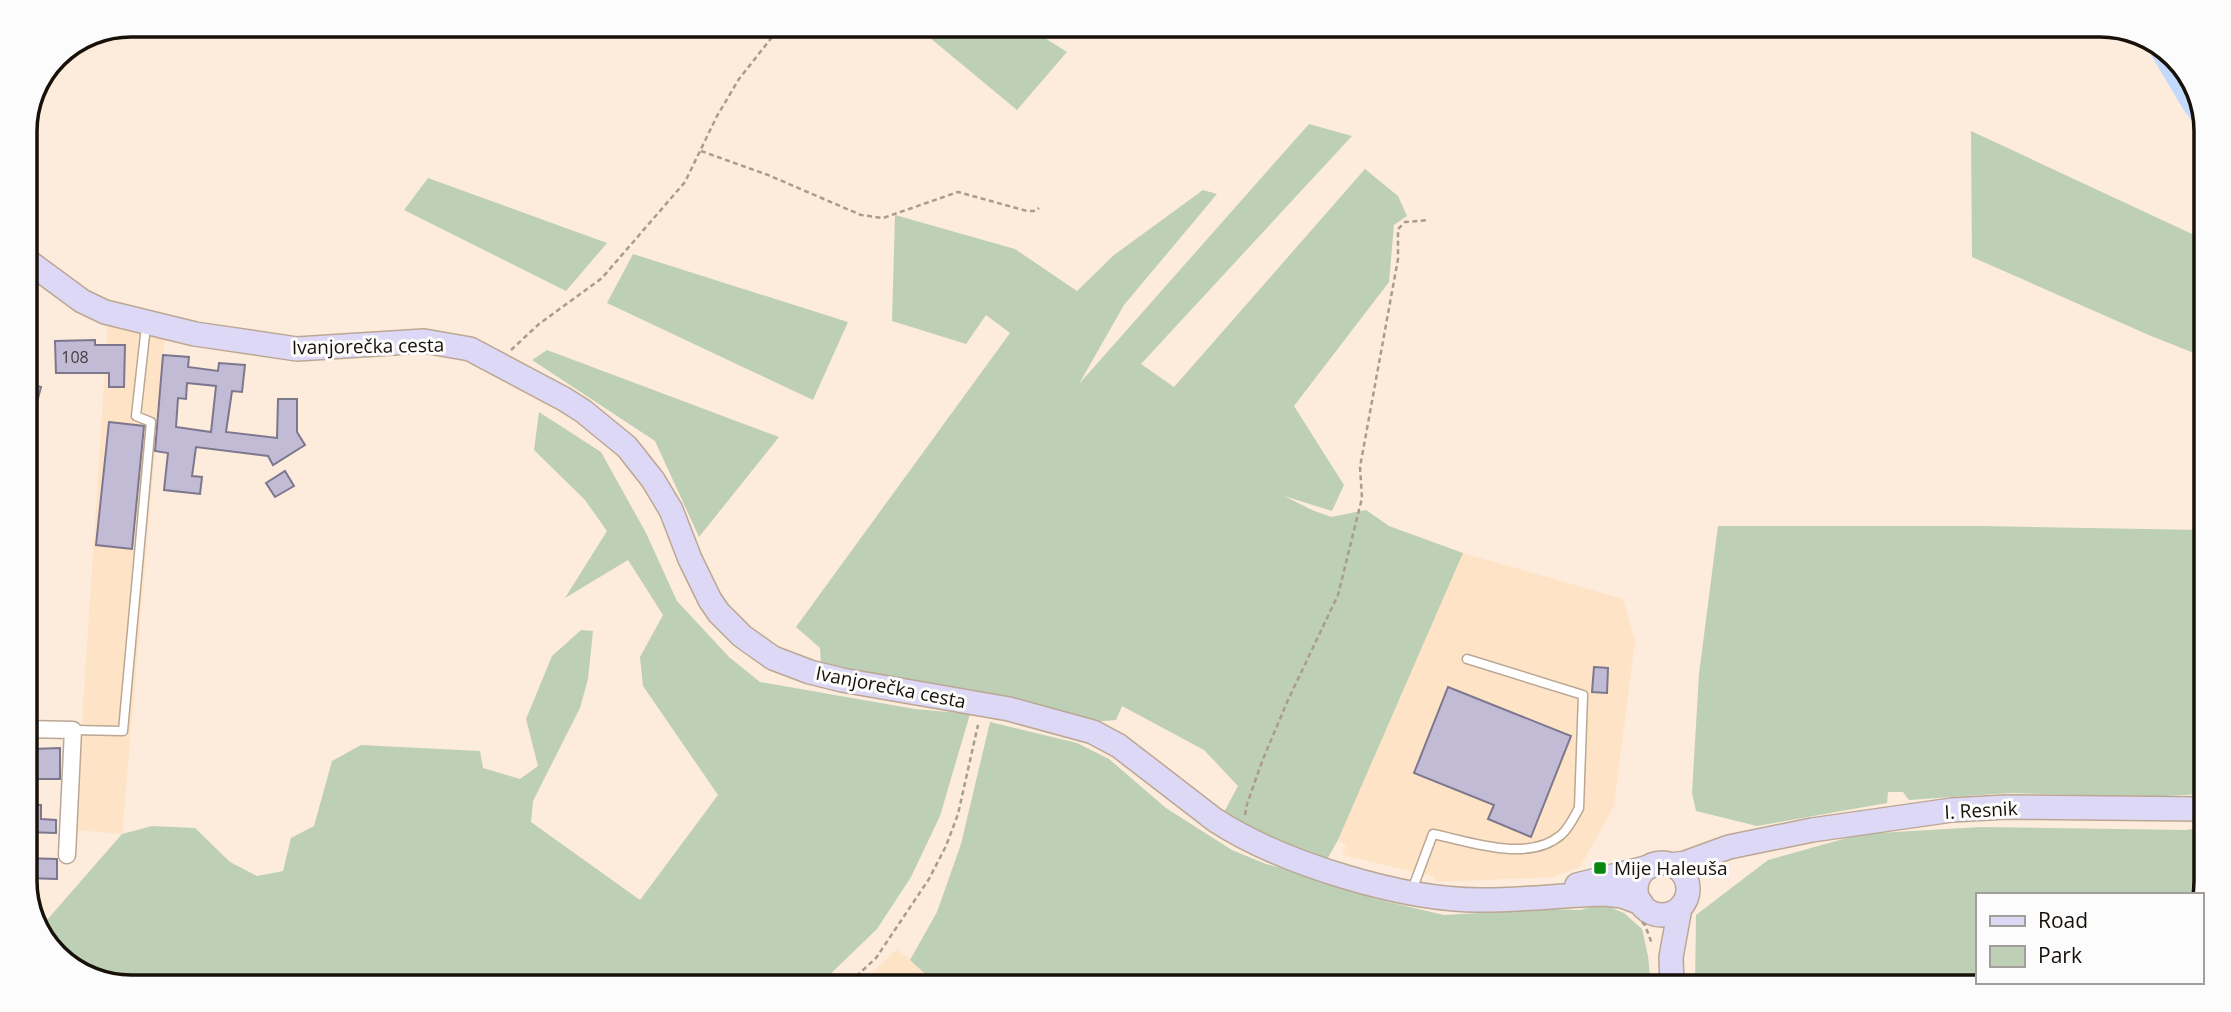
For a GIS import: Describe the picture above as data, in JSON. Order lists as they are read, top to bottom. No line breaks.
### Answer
{"streets":{"main road":["Ivanjorečka cesta","I. Resnik"]},"crossings":[["Ivanjorečka cesta","I. Resnik"]],"places":{"transit":["Mije Haleuša"]},"house_numbers":["108"],"legend":["Road","Park"]}
